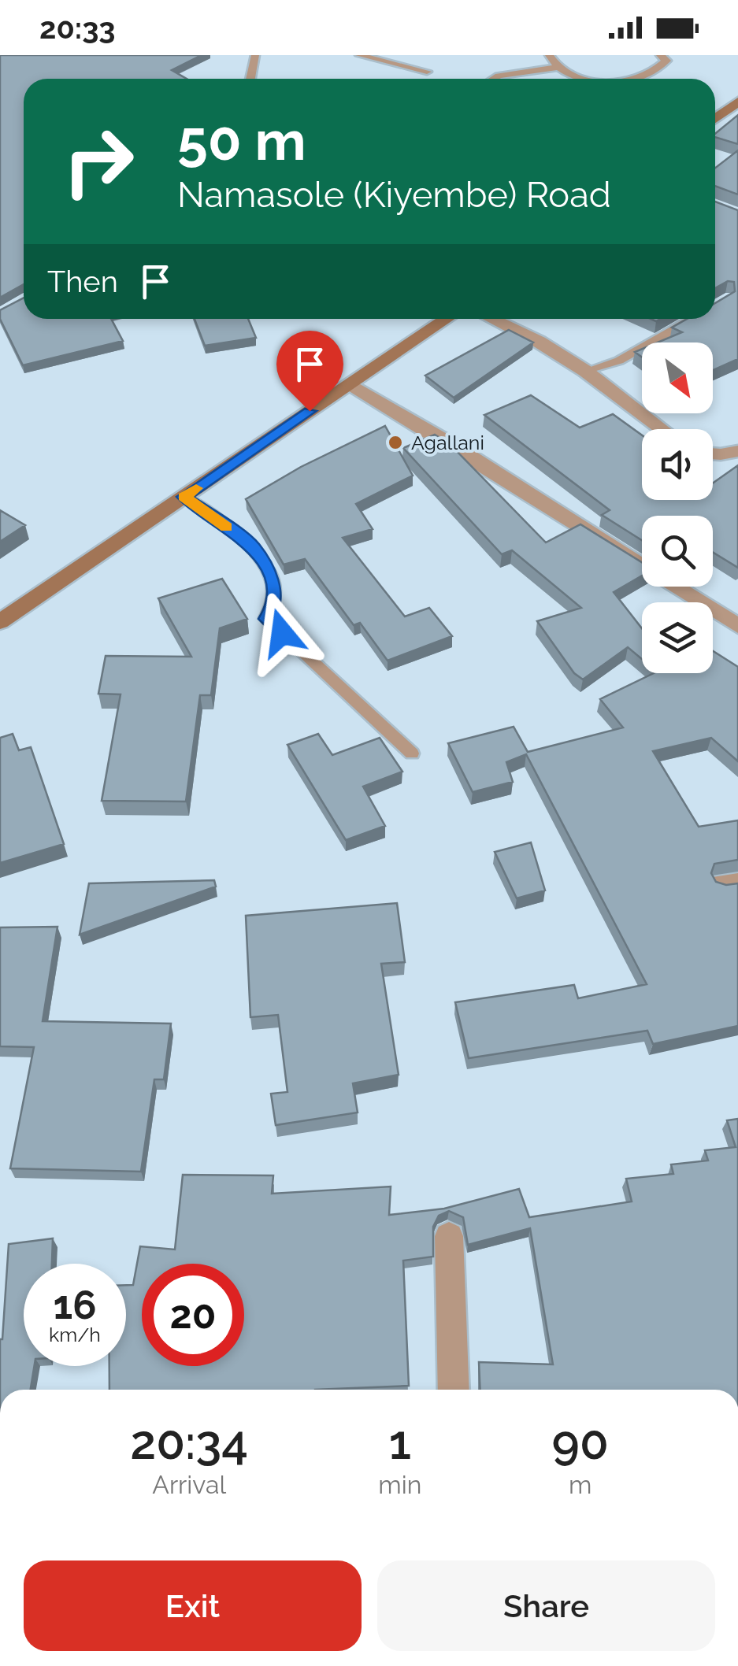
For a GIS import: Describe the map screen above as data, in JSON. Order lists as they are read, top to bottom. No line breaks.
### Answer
{"places":["Agallani"],"north":"bottom right","page":{"status":"20:33","turn":["50 m","Namasole (Kiyembe) Road"],"then":"Then","speed":"16 km/h","limit":"20","eta":["20:34","Arrival","1","min","90","m"],"buttons":["Exit","Share"]}}
